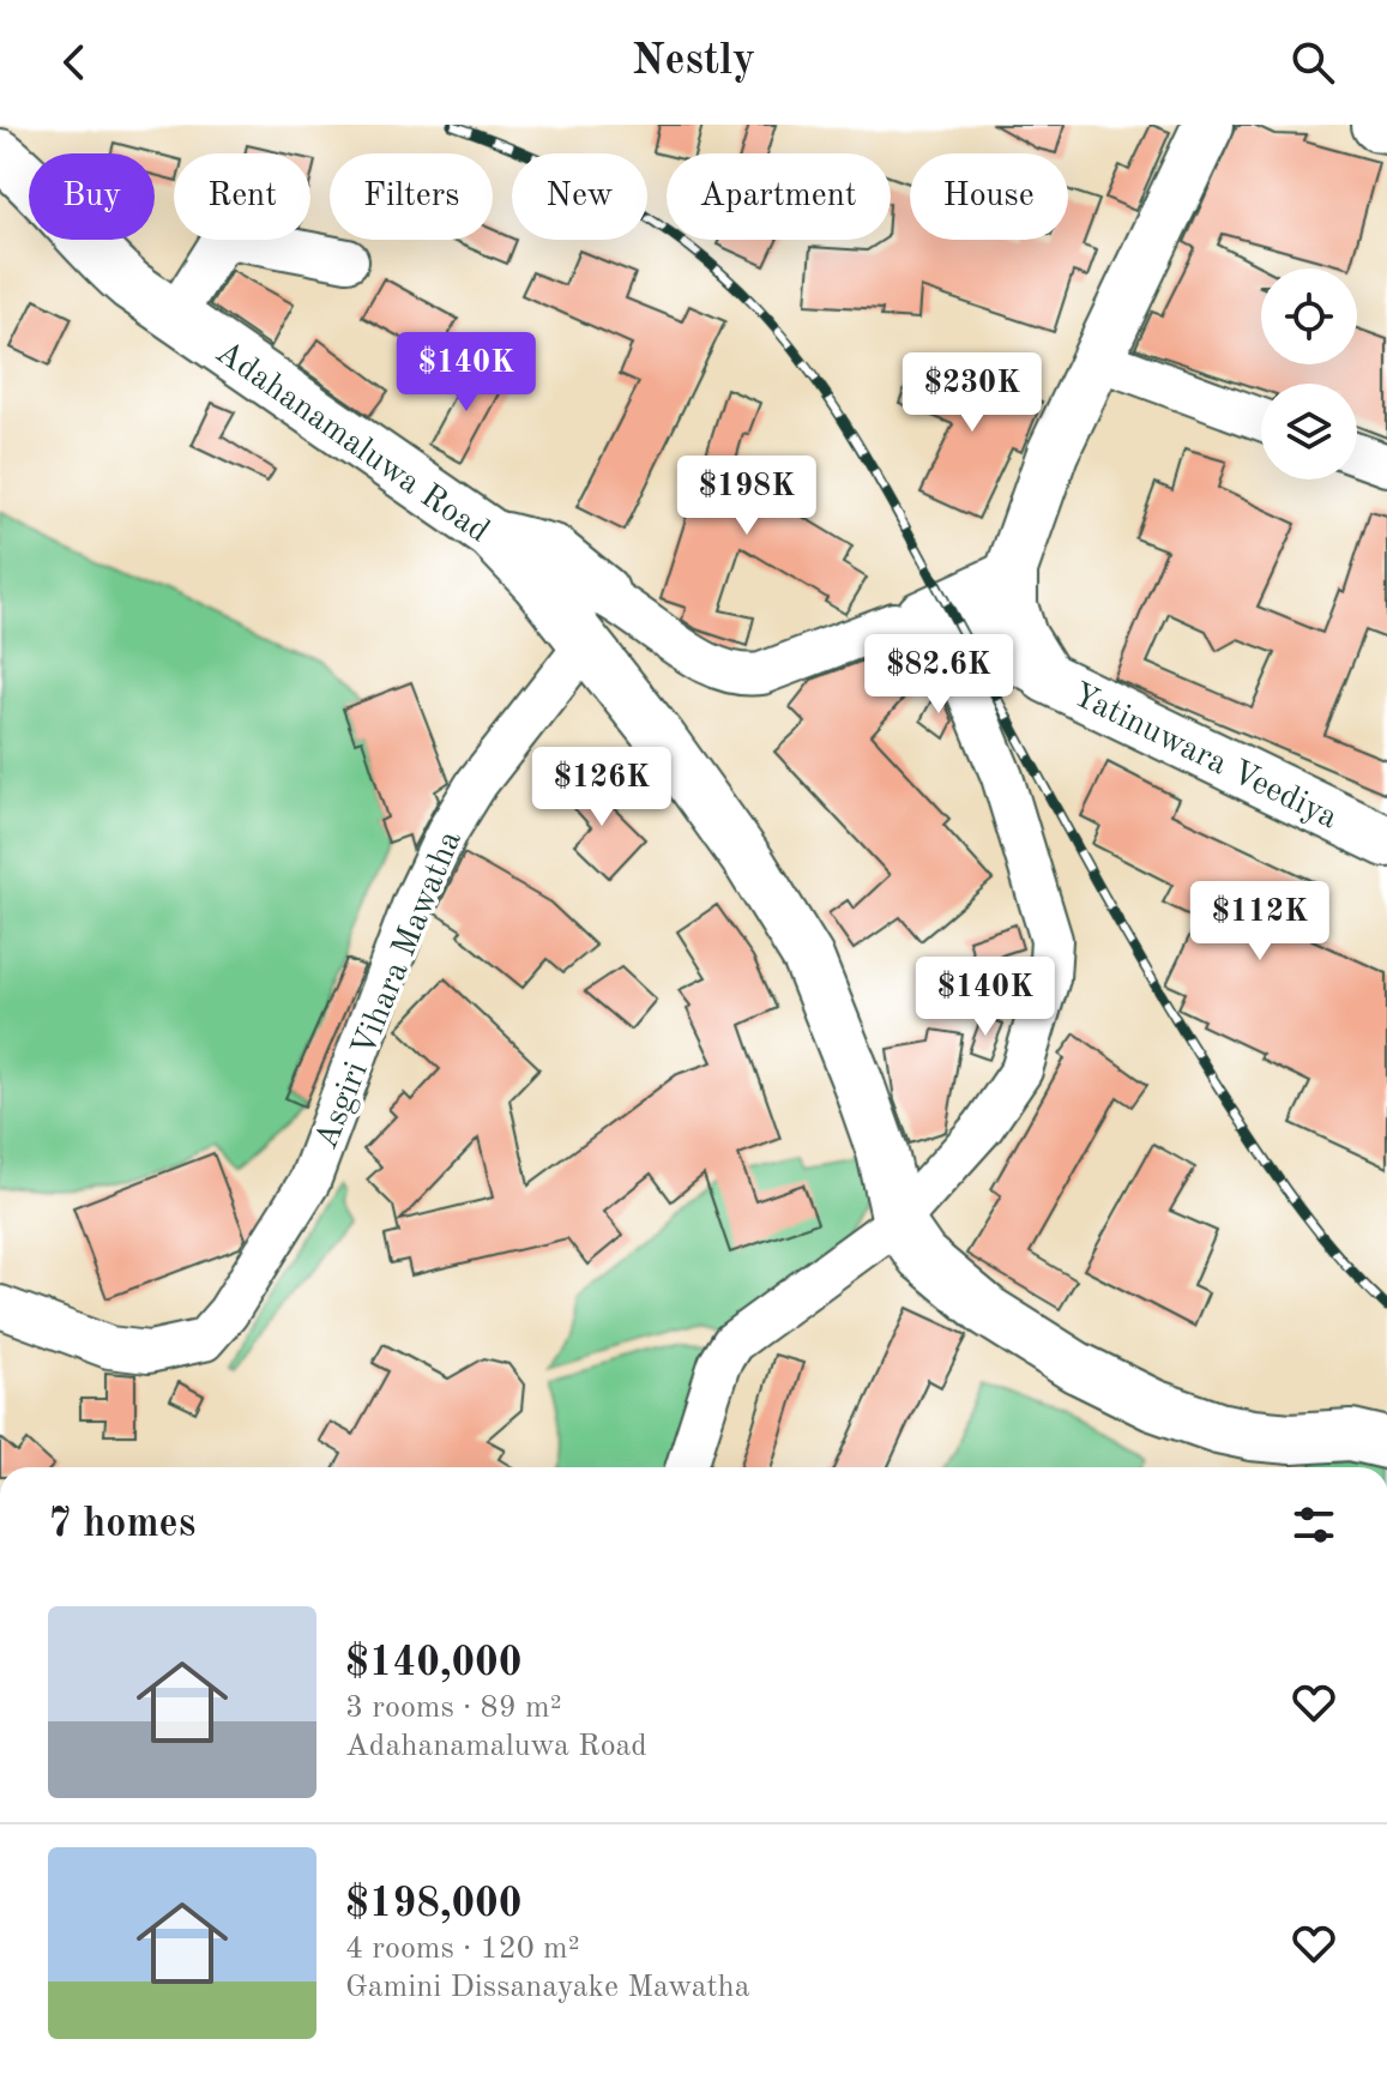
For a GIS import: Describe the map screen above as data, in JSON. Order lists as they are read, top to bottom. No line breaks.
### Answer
{"streets":{"main road":["Adahanamaluwa Road","Yatinuwara Veediya"],"street":["Asgiri Vihara Mawatha"]},"crossings":[["Adahanamaluwa Road","Asgiri Vihara Mawatha"]],"page":{"header":"Nestly","chip":["Buy","Rent","Filters","New","Apartment","House"],"price":["$140K","$230K","$198K","$82.6K","$126K","$112K","$140K"],"heading":"7 homes","list":[{"name":"$140,000","note":"3 rooms · 89 m² · Adahanamaluwa Road"},{"name":"$198,000","note":"4 rooms · 120 m² · Gamini Dissanayake Mawatha"}]}}
